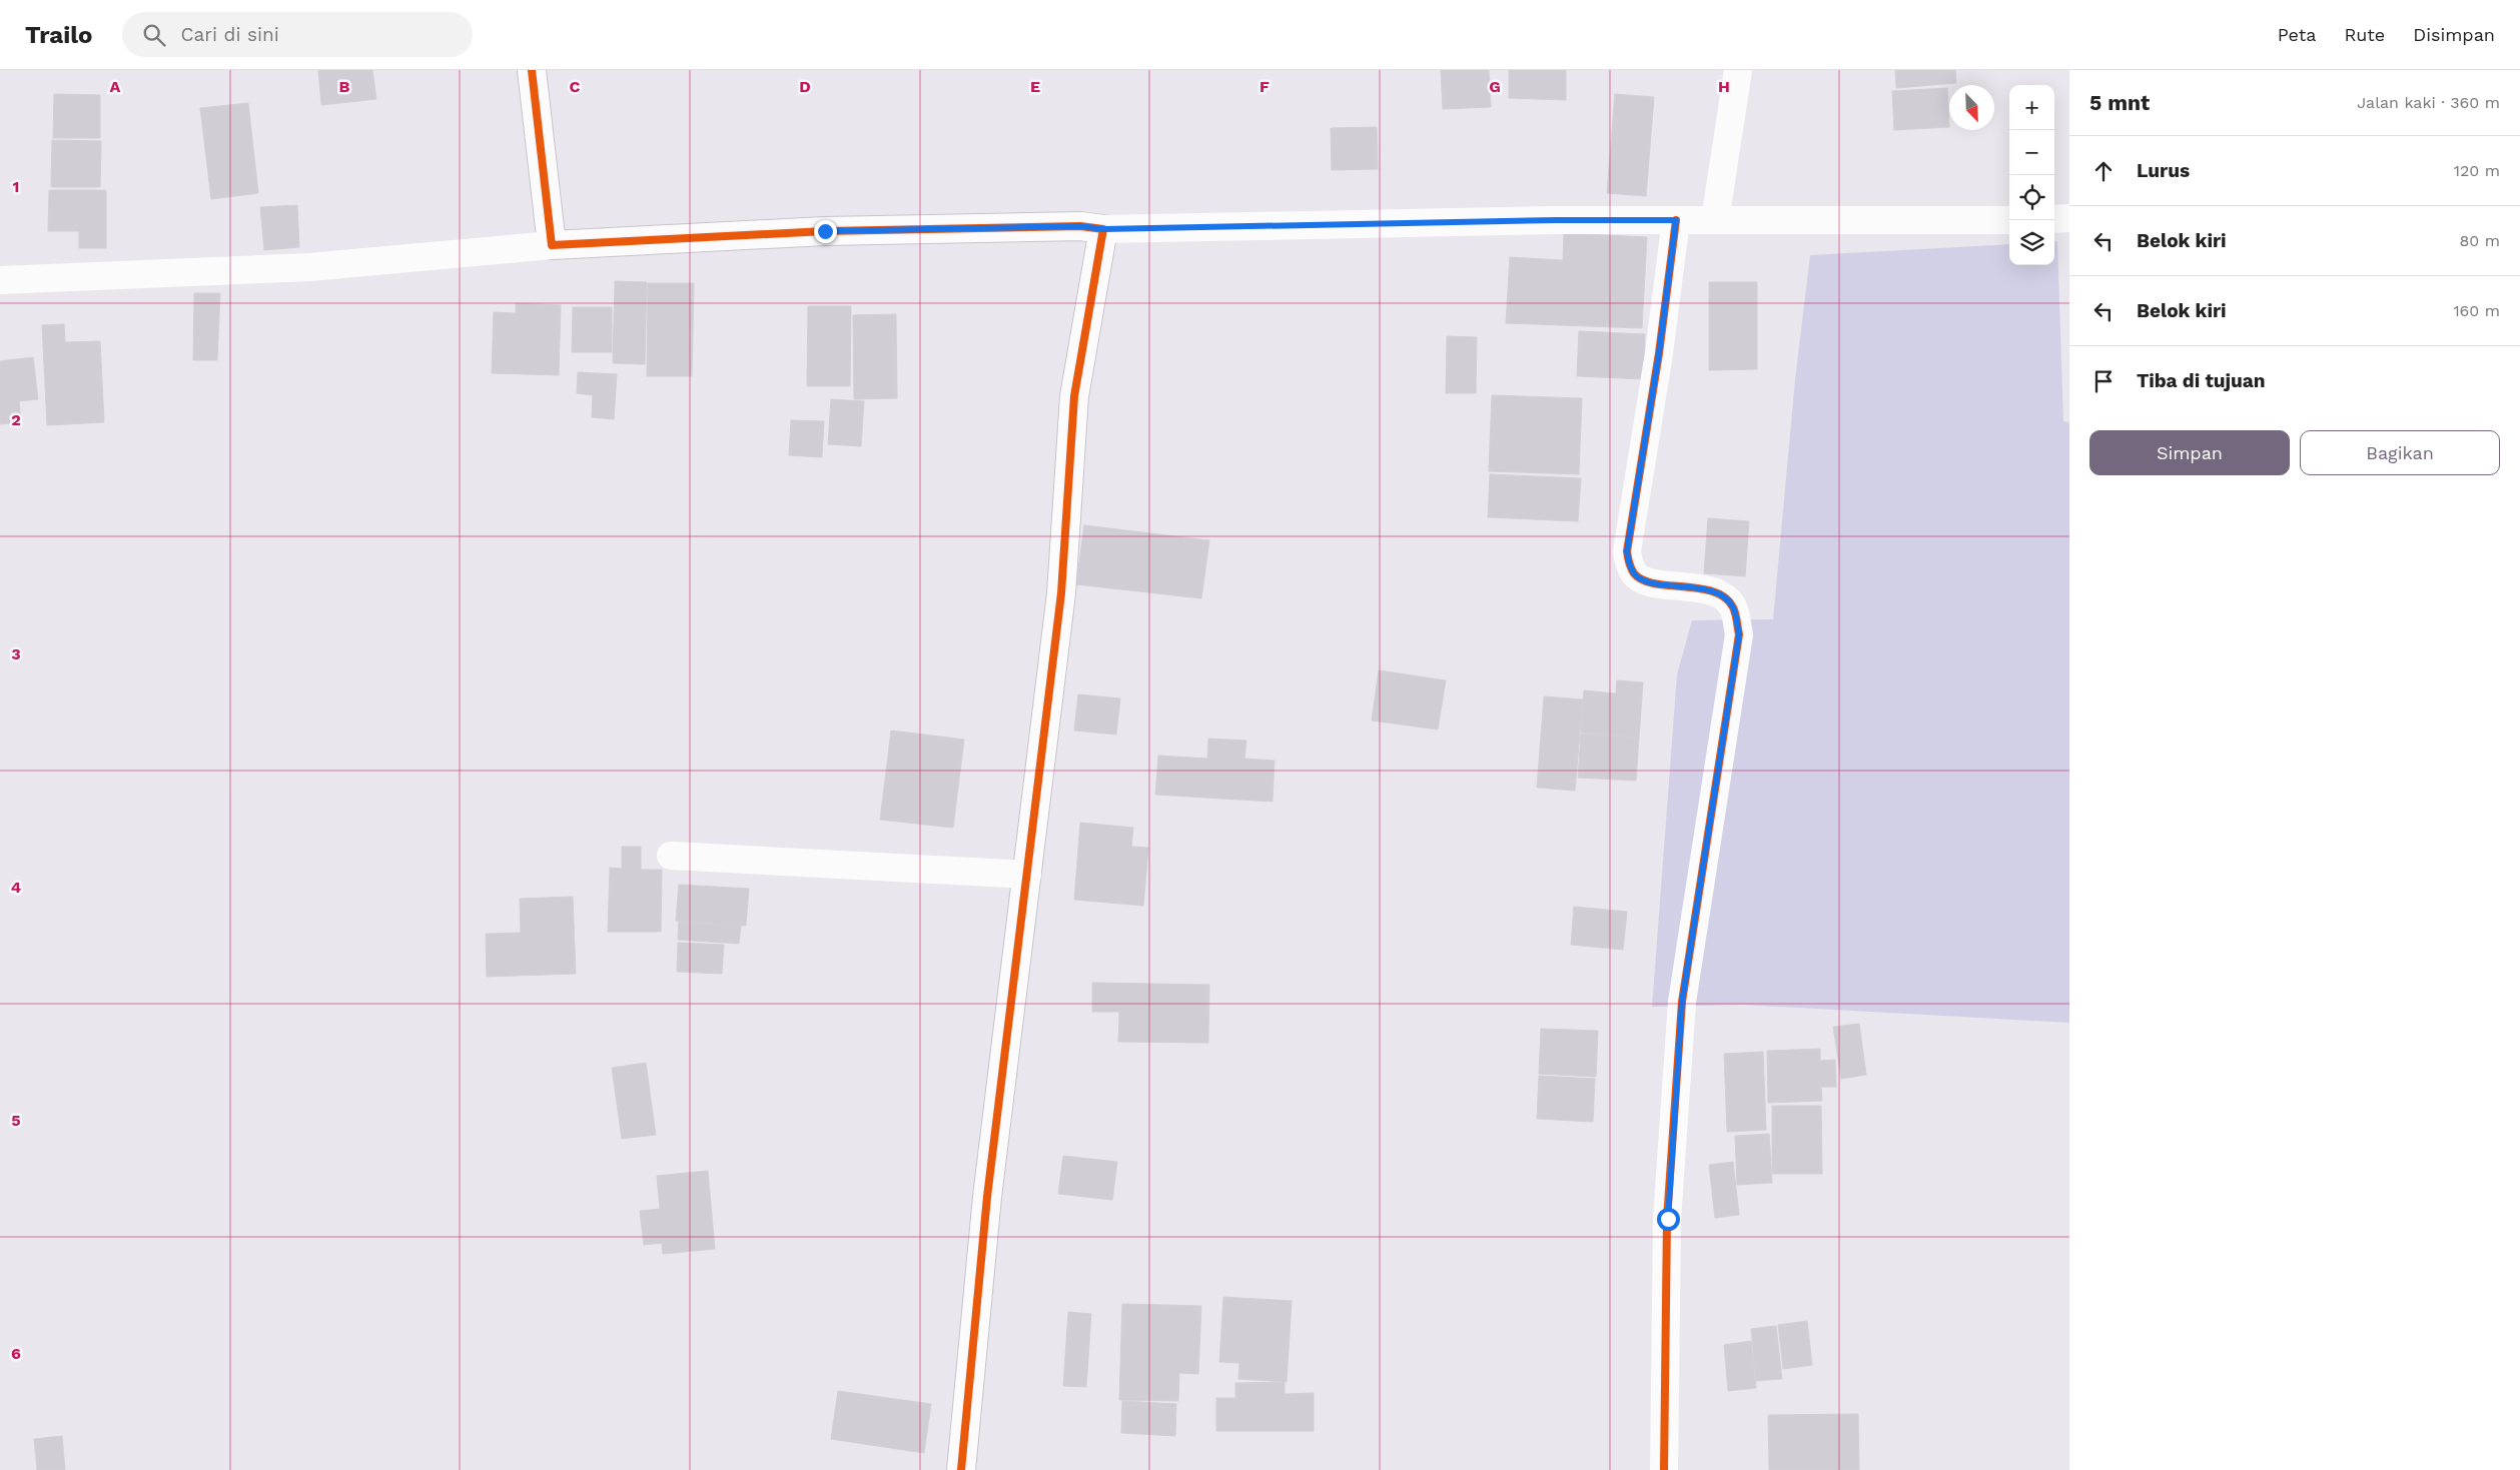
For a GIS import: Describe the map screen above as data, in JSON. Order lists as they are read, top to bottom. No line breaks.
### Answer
{"north":"bottom right","page":{"header":"Trailo","search":"Cari di sini","nav":["Peta","Rute","Disimpan"],"heading":["5 mnt","Jalan kaki · 360 m"],"map_buttons":["+","−"],"list":[["Lurus","120 m"],["Belok kiri","80 m"],["Belok kiri","160 m"],"Tiba di tujuan"],"buttons":["Simpan","Bagikan"]},"grid":{"columns":["A","B","C","D","E","F","G","H"],"rows":["1","2","3","4","5","6"]}}
